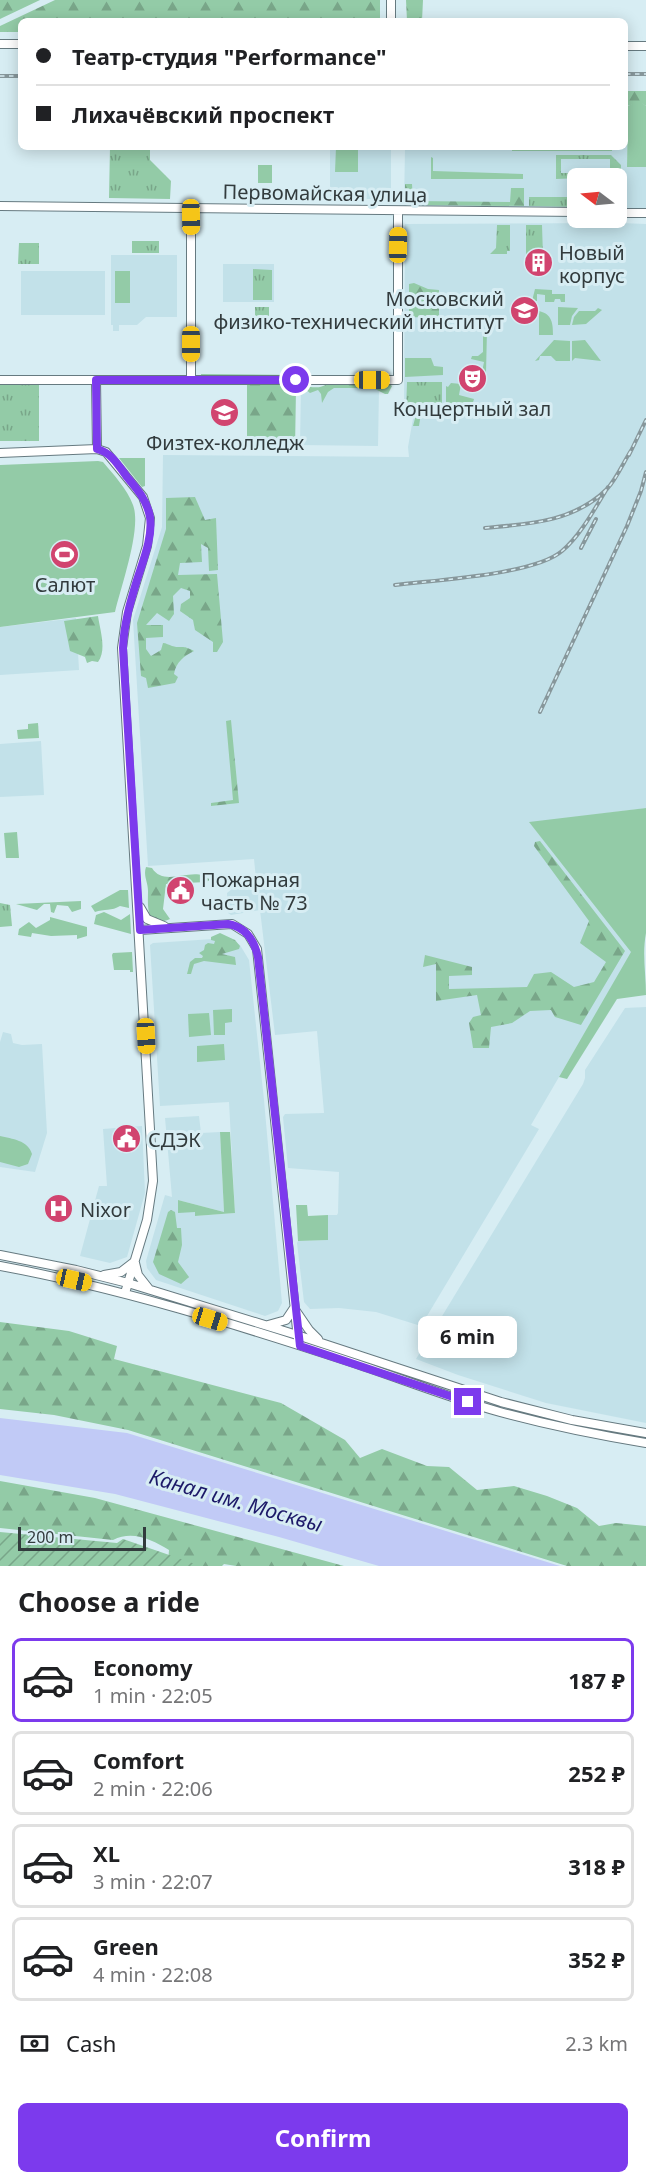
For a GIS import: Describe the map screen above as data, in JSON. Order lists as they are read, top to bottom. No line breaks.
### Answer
{"streets":{"main road":["Первомайская улица"]},"water":["Канал им. Москвы"],"places":{"building":["Новый корпус"],"school or university":["Московский физико-технический институт","Физтех-колледж"],"theatre":["Концертный зал"],"sports":["Салют"],"public building":["Пожарная часть № 73","СДЭК"],"hospital":["Nixor"]},"scale_bar":"200 m","north":"left","page":{"banner":["Театр-студия \"Performance\"","Лихачёвский проспект"],"bubble":"6 min","scale":"200 m","heading":"Choose a ride","list":[{"name":"Economy","note":"1 min · 22:05","value":"187 ₽"},{"name":"Comfort","note":"2 min · 22:06","value":"252 ₽"},{"name":"XL","note":"3 min · 22:07","value":"318 ₽"},{"name":"Green","note":"4 min · 22:08","value":"352 ₽"}],"pay":["Cash","2.3 km"],"buttons":"Confirm"}}
